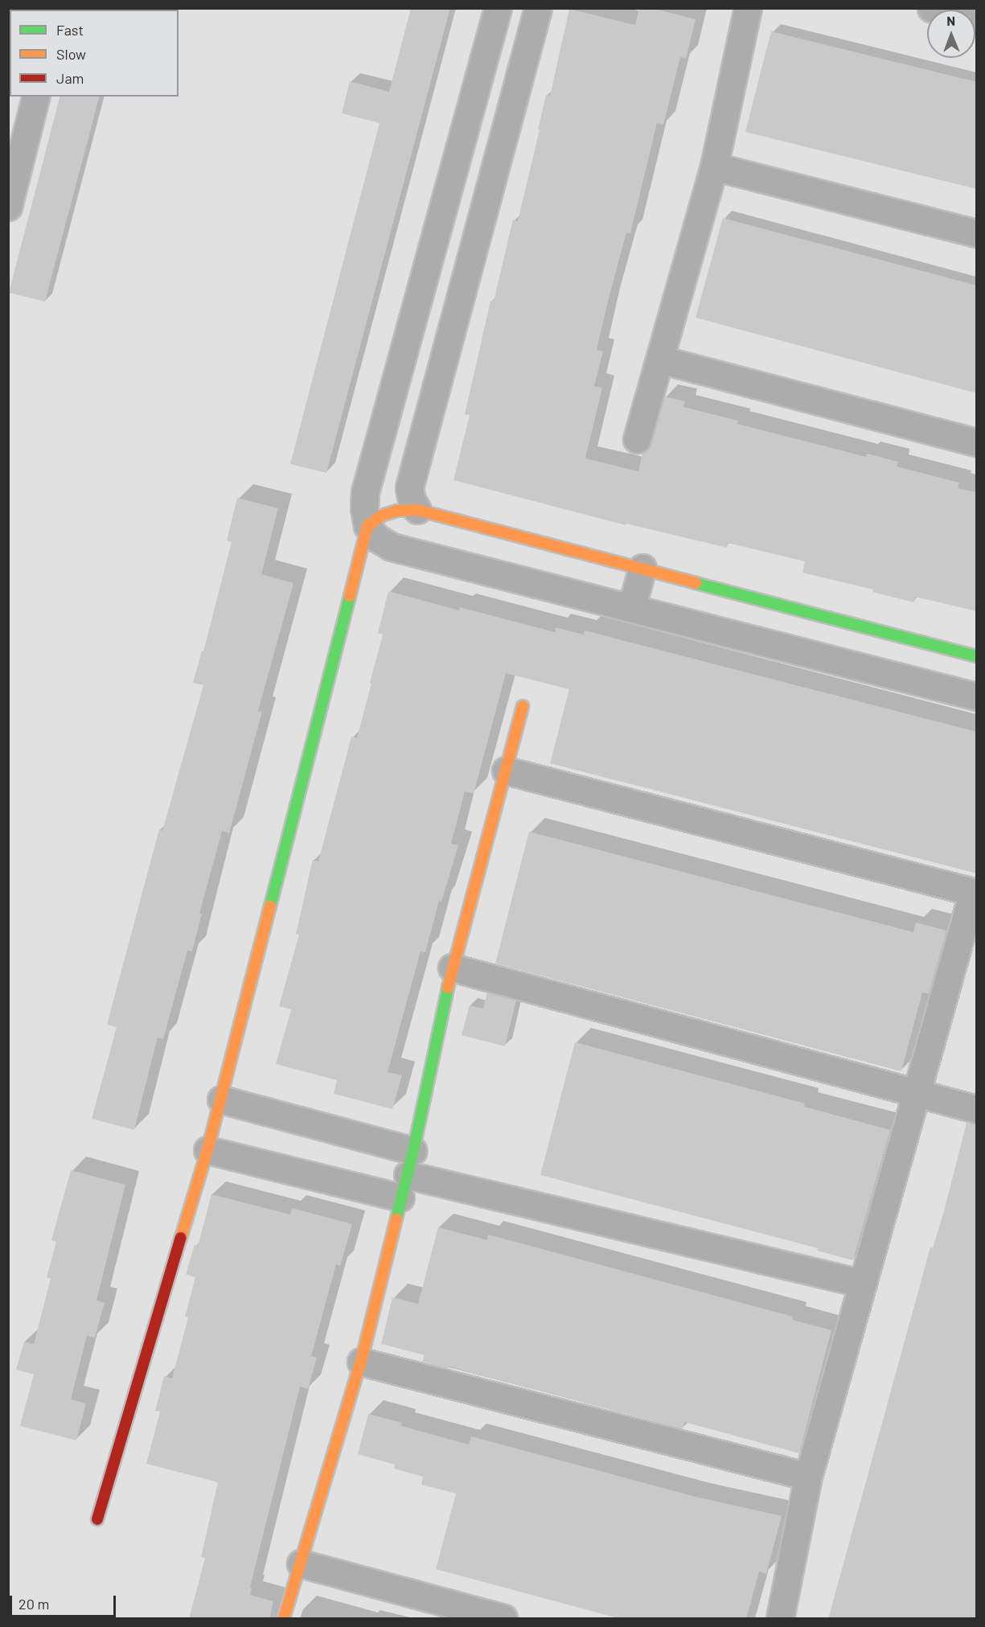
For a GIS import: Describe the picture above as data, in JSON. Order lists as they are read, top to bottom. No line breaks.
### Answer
{"legend":["Fast","Slow","Jam"],"scale_bar":"20 m","north":"top"}
